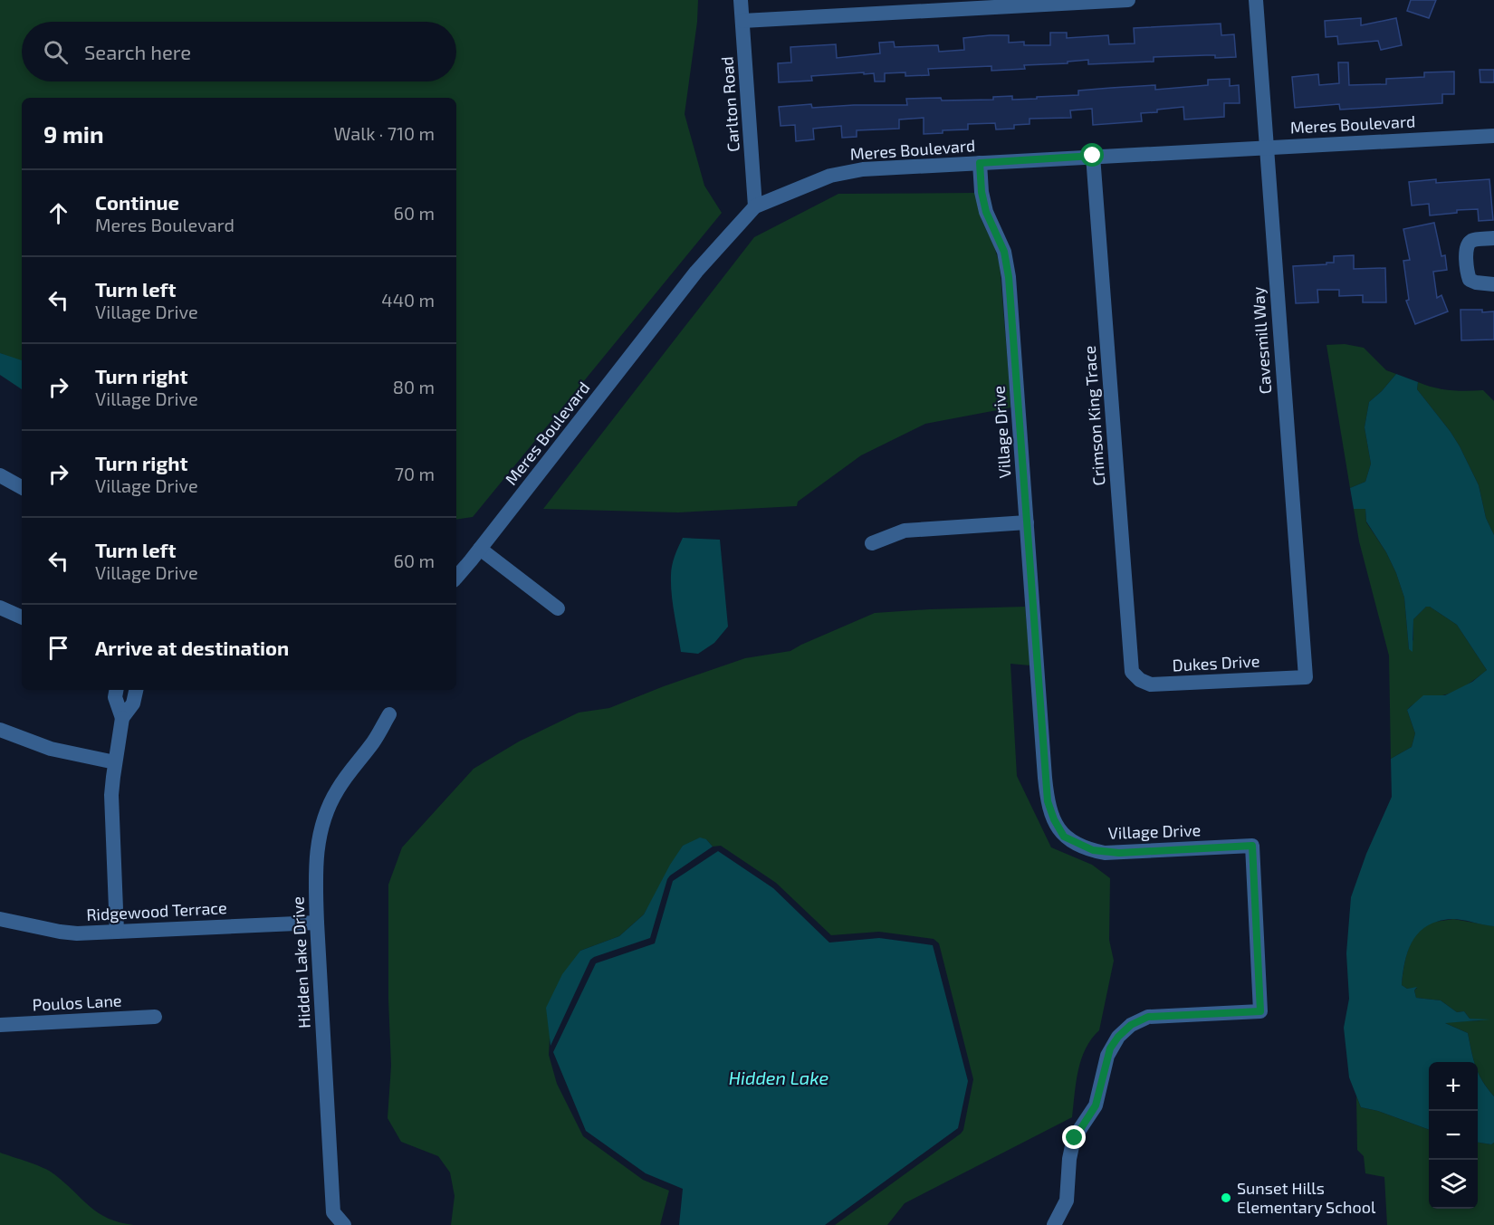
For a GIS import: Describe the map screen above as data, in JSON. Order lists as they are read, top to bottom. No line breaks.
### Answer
{"streets":{"street":["Carlton Road","Meres Boulevard","Cavesmill Way","Crimson King Trace","Village Drive","Dukes Drive","Ridgewood Terrace","Hidden Lake Drive","Poulos Lane"]},"crossings":[["Carlton Road","Meres Boulevard"],["Meres Boulevard","Cavesmill Way"],["Meres Boulevard","Crimson King Trace"],["Meres Boulevard","Village Drive"],["Cavesmill Way","Dukes Drive"],["Crimson King Trace","Dukes Drive"],["Ridgewood Terrace","Hidden Lake Drive"]],"water":["Hidden Lake"],"places":["Sunset Hills Elementary School"],"page":{"search":"Search here","heading":["9 min","Walk · 710 m"],"list":[["Continue","Meres Boulevard","60 m"],["Turn left","Village Drive","440 m"],["Turn right","Village Drive","80 m"],["Turn right","Village Drive","70 m"],["Turn left","Village Drive","60 m"],"Arrive at destination"],"map_buttons":["+","−"]}}
